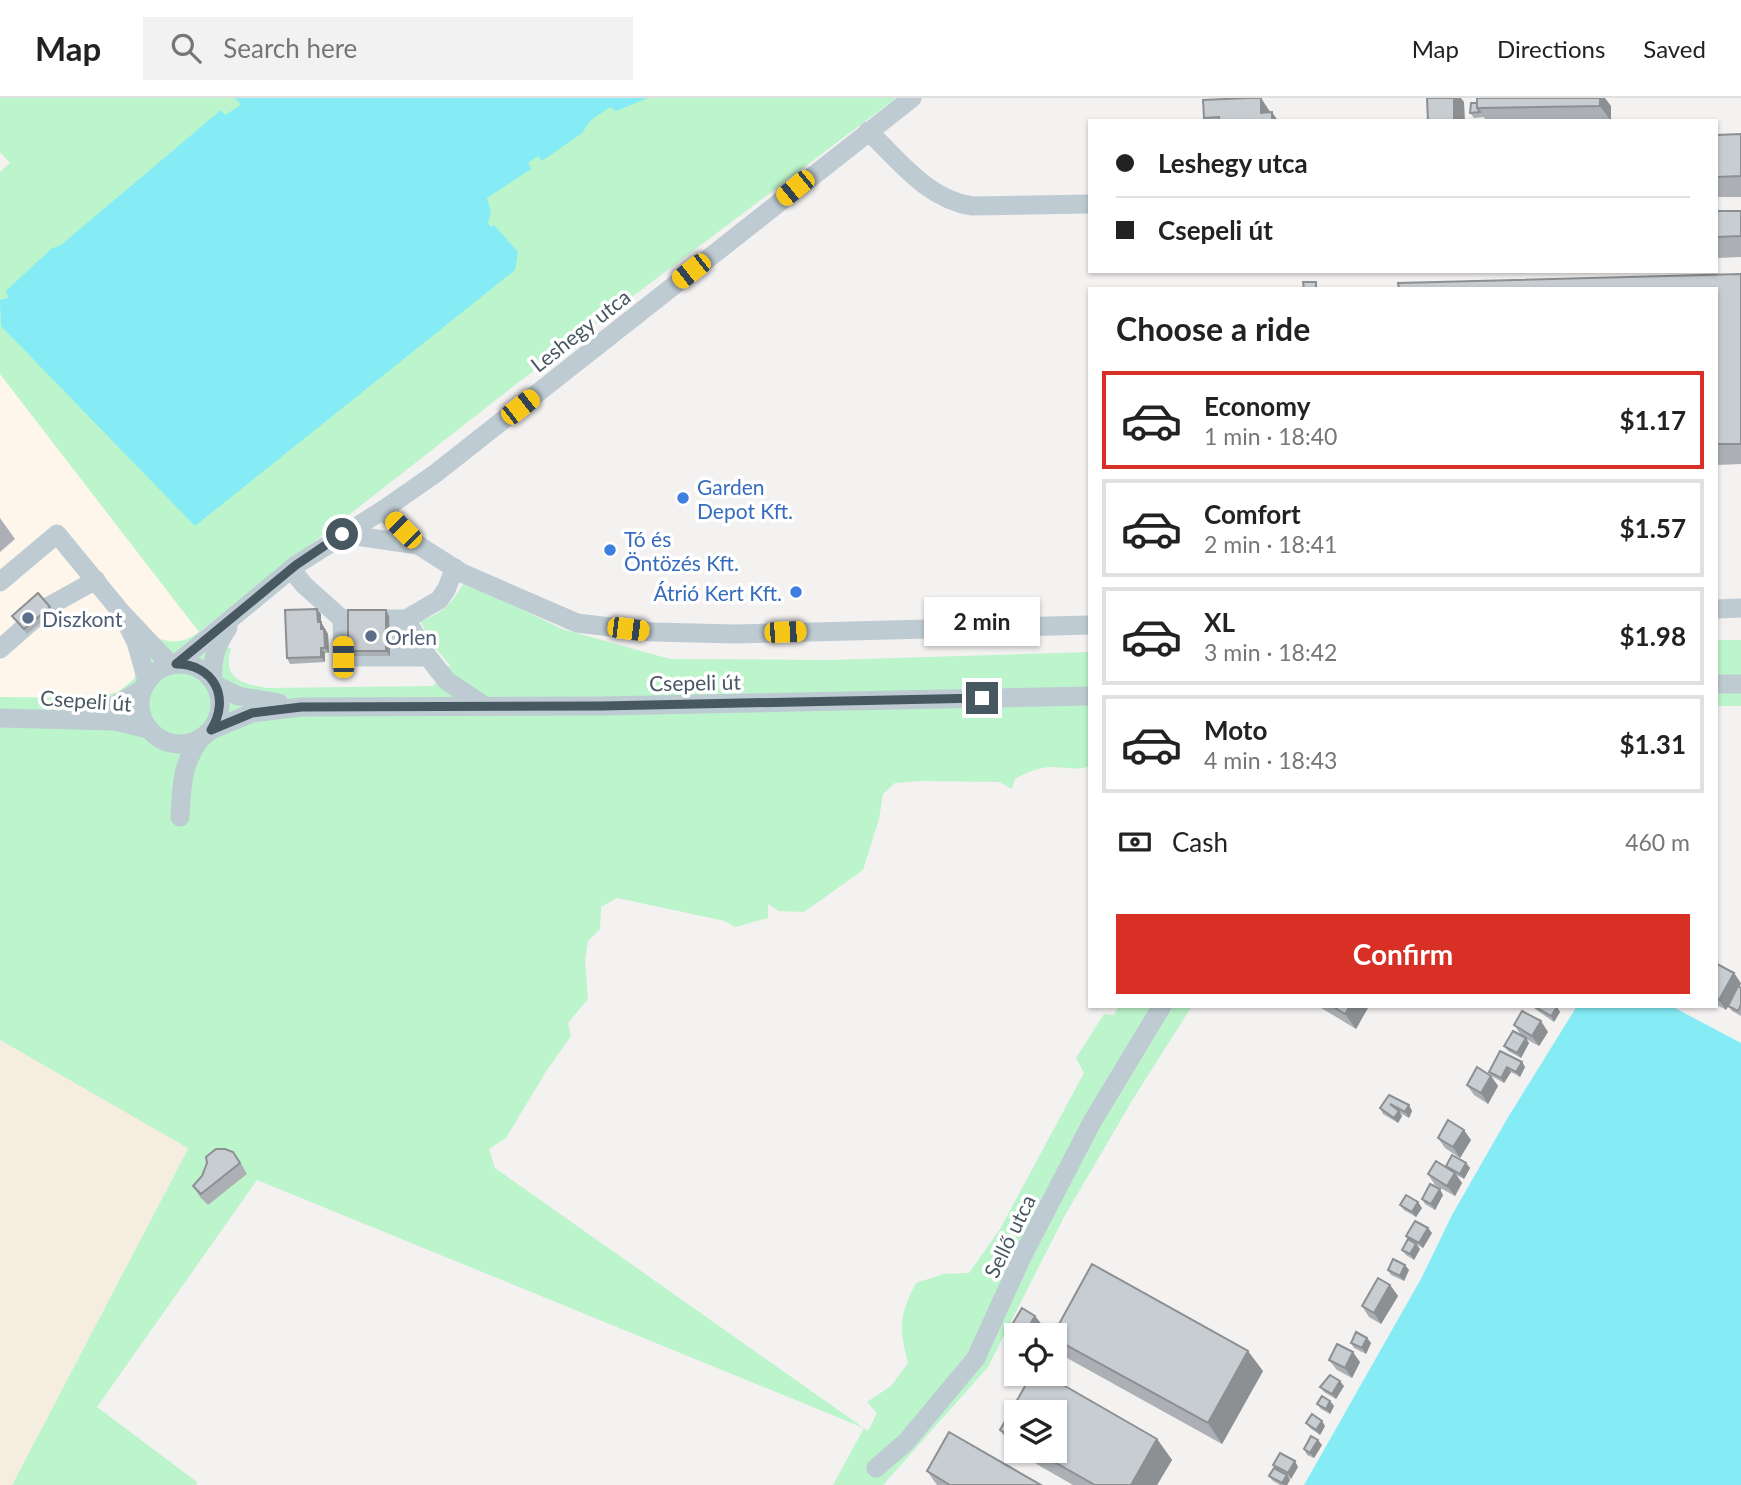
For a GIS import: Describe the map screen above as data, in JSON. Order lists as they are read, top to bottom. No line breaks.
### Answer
{"streets":{"street":["Leshegy utca","Csepeli út","Sellő utca"]},"crossings":[["Leshegy utca","Csepeli út"]],"places":["Garden Depot Kft.","Tó és Öntözés Kft.","Átrió Kert Kft.","Diszkont","Orlen"],"page":{"header":"Map","search":"Search here","nav":["Map","Directions","Saved"],"banner":["Leshegy utca","Csepeli út"],"heading":"Choose a ride","list":[{"name":"Economy","note":"1 min · 18:40","value":"$1.17"},{"name":"Comfort","note":"2 min · 18:41","value":"$1.57"},{"name":"XL","note":"3 min · 18:42","value":"$1.98"},{"name":"Moto","note":"4 min · 18:43","value":"$1.31"}],"bubble":"2 min","pay":["Cash","460 m"],"buttons":"Confirm"}}
